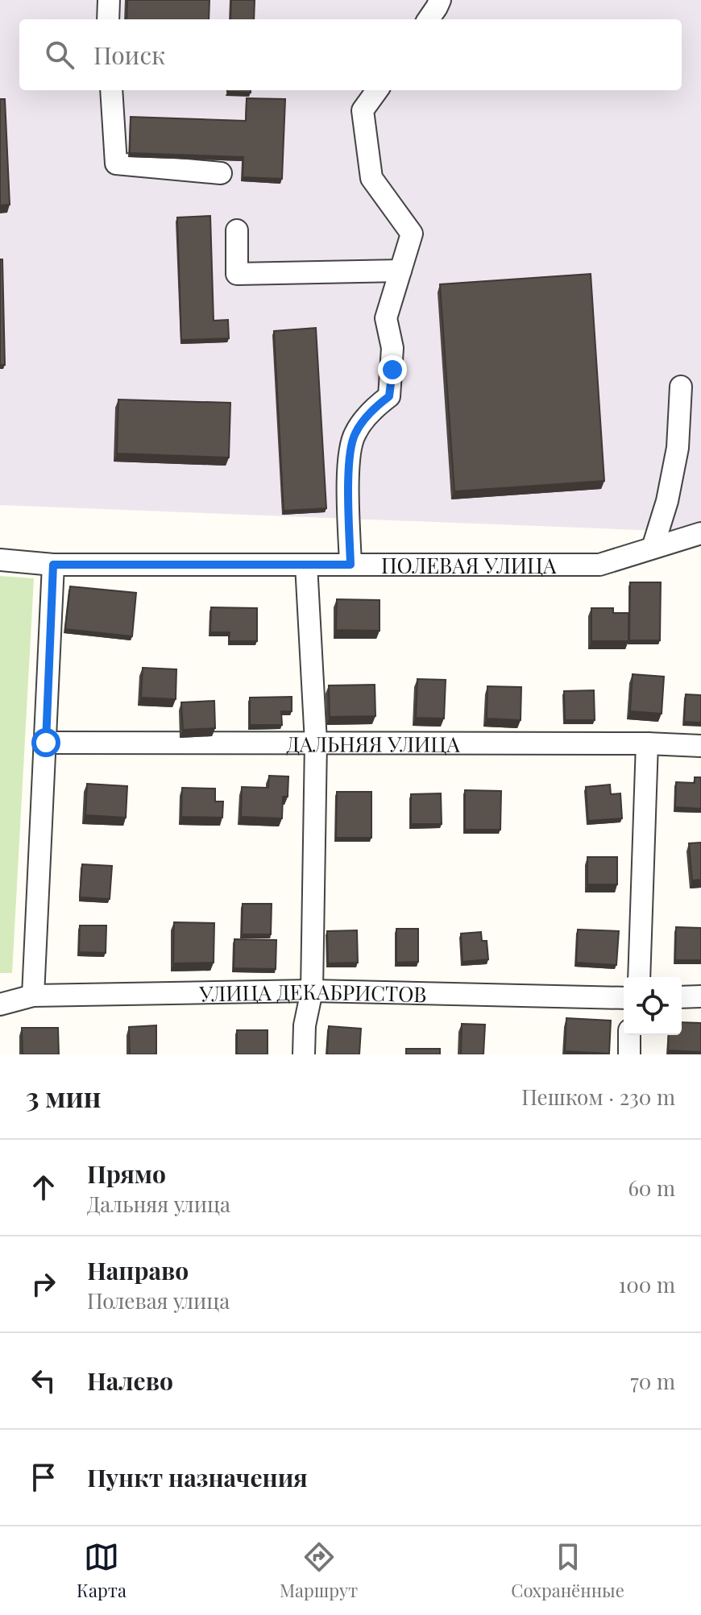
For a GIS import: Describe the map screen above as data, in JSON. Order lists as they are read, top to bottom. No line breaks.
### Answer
{"streets":{"street":["ПОЛЕВАЯ УЛИЦА","ДАЛЬНЯЯ УЛИЦА","УЛИЦА ДЕКАБРИСТОВ"]},"page":{"search":"Поиск","heading":["3 мин","Пешком · 230 m"],"list":[["Прямо","Дальняя улица","60 m"],["Направо","Полевая улица","100 m"],["Налево","70 m"],"Пункт назначения"],"nav":["Карта","Маршрут","Сохранённые"]}}
